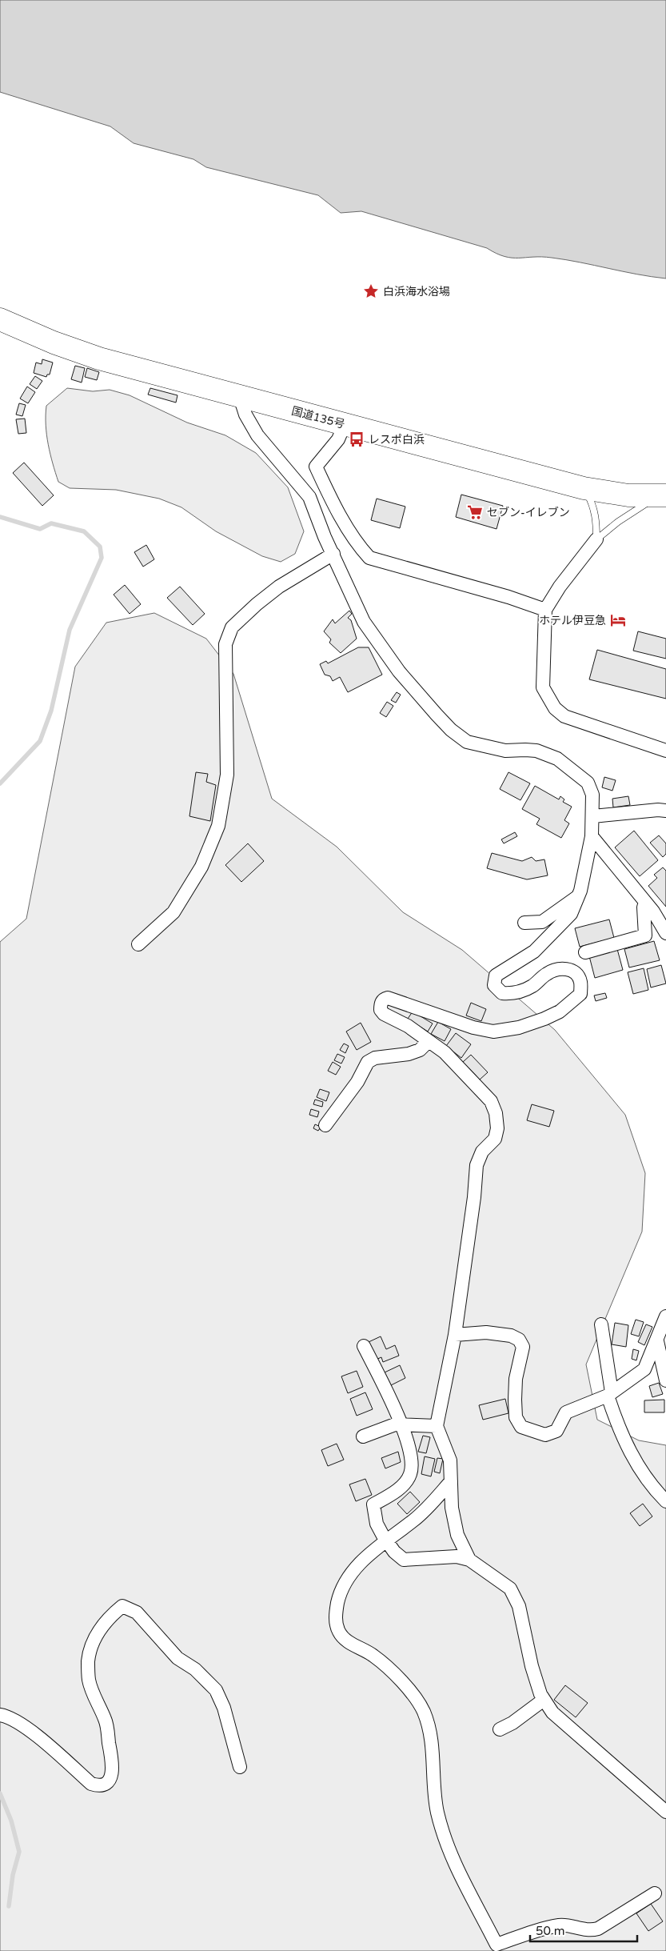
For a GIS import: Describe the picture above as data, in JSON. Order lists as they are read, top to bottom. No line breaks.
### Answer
{"streets":{"highway":["国道135号"]},"places":{"place":["白浜海水浴場"],"bus stop":["レスポ白浜"],"supermarket":["セブン-イレブン"],"hotel":["ホテル伊豆急"]},"scale_bar":"50 m"}
